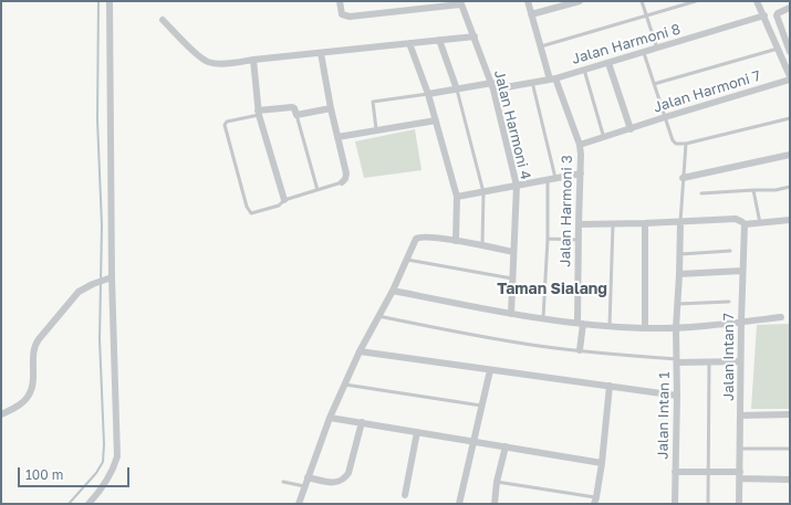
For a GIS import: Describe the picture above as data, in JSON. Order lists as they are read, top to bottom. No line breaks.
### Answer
{"streets":{"street":["Jalan Harmoni 8","Jalan Harmoni 7","Jalan Harmoni 4","Jalan Harmoni 3","Jalan Intan 7","Jalan Intan 1"]},"crossings":[["Jalan Harmoni 8","Jalan Harmoni 4"],["Jalan Harmoni 8","Jalan Harmoni 3"],["Jalan Harmoni 7","Jalan Harmoni 3"]],"districts":["Taman Sialang"],"scale_bar":"100 m"}
